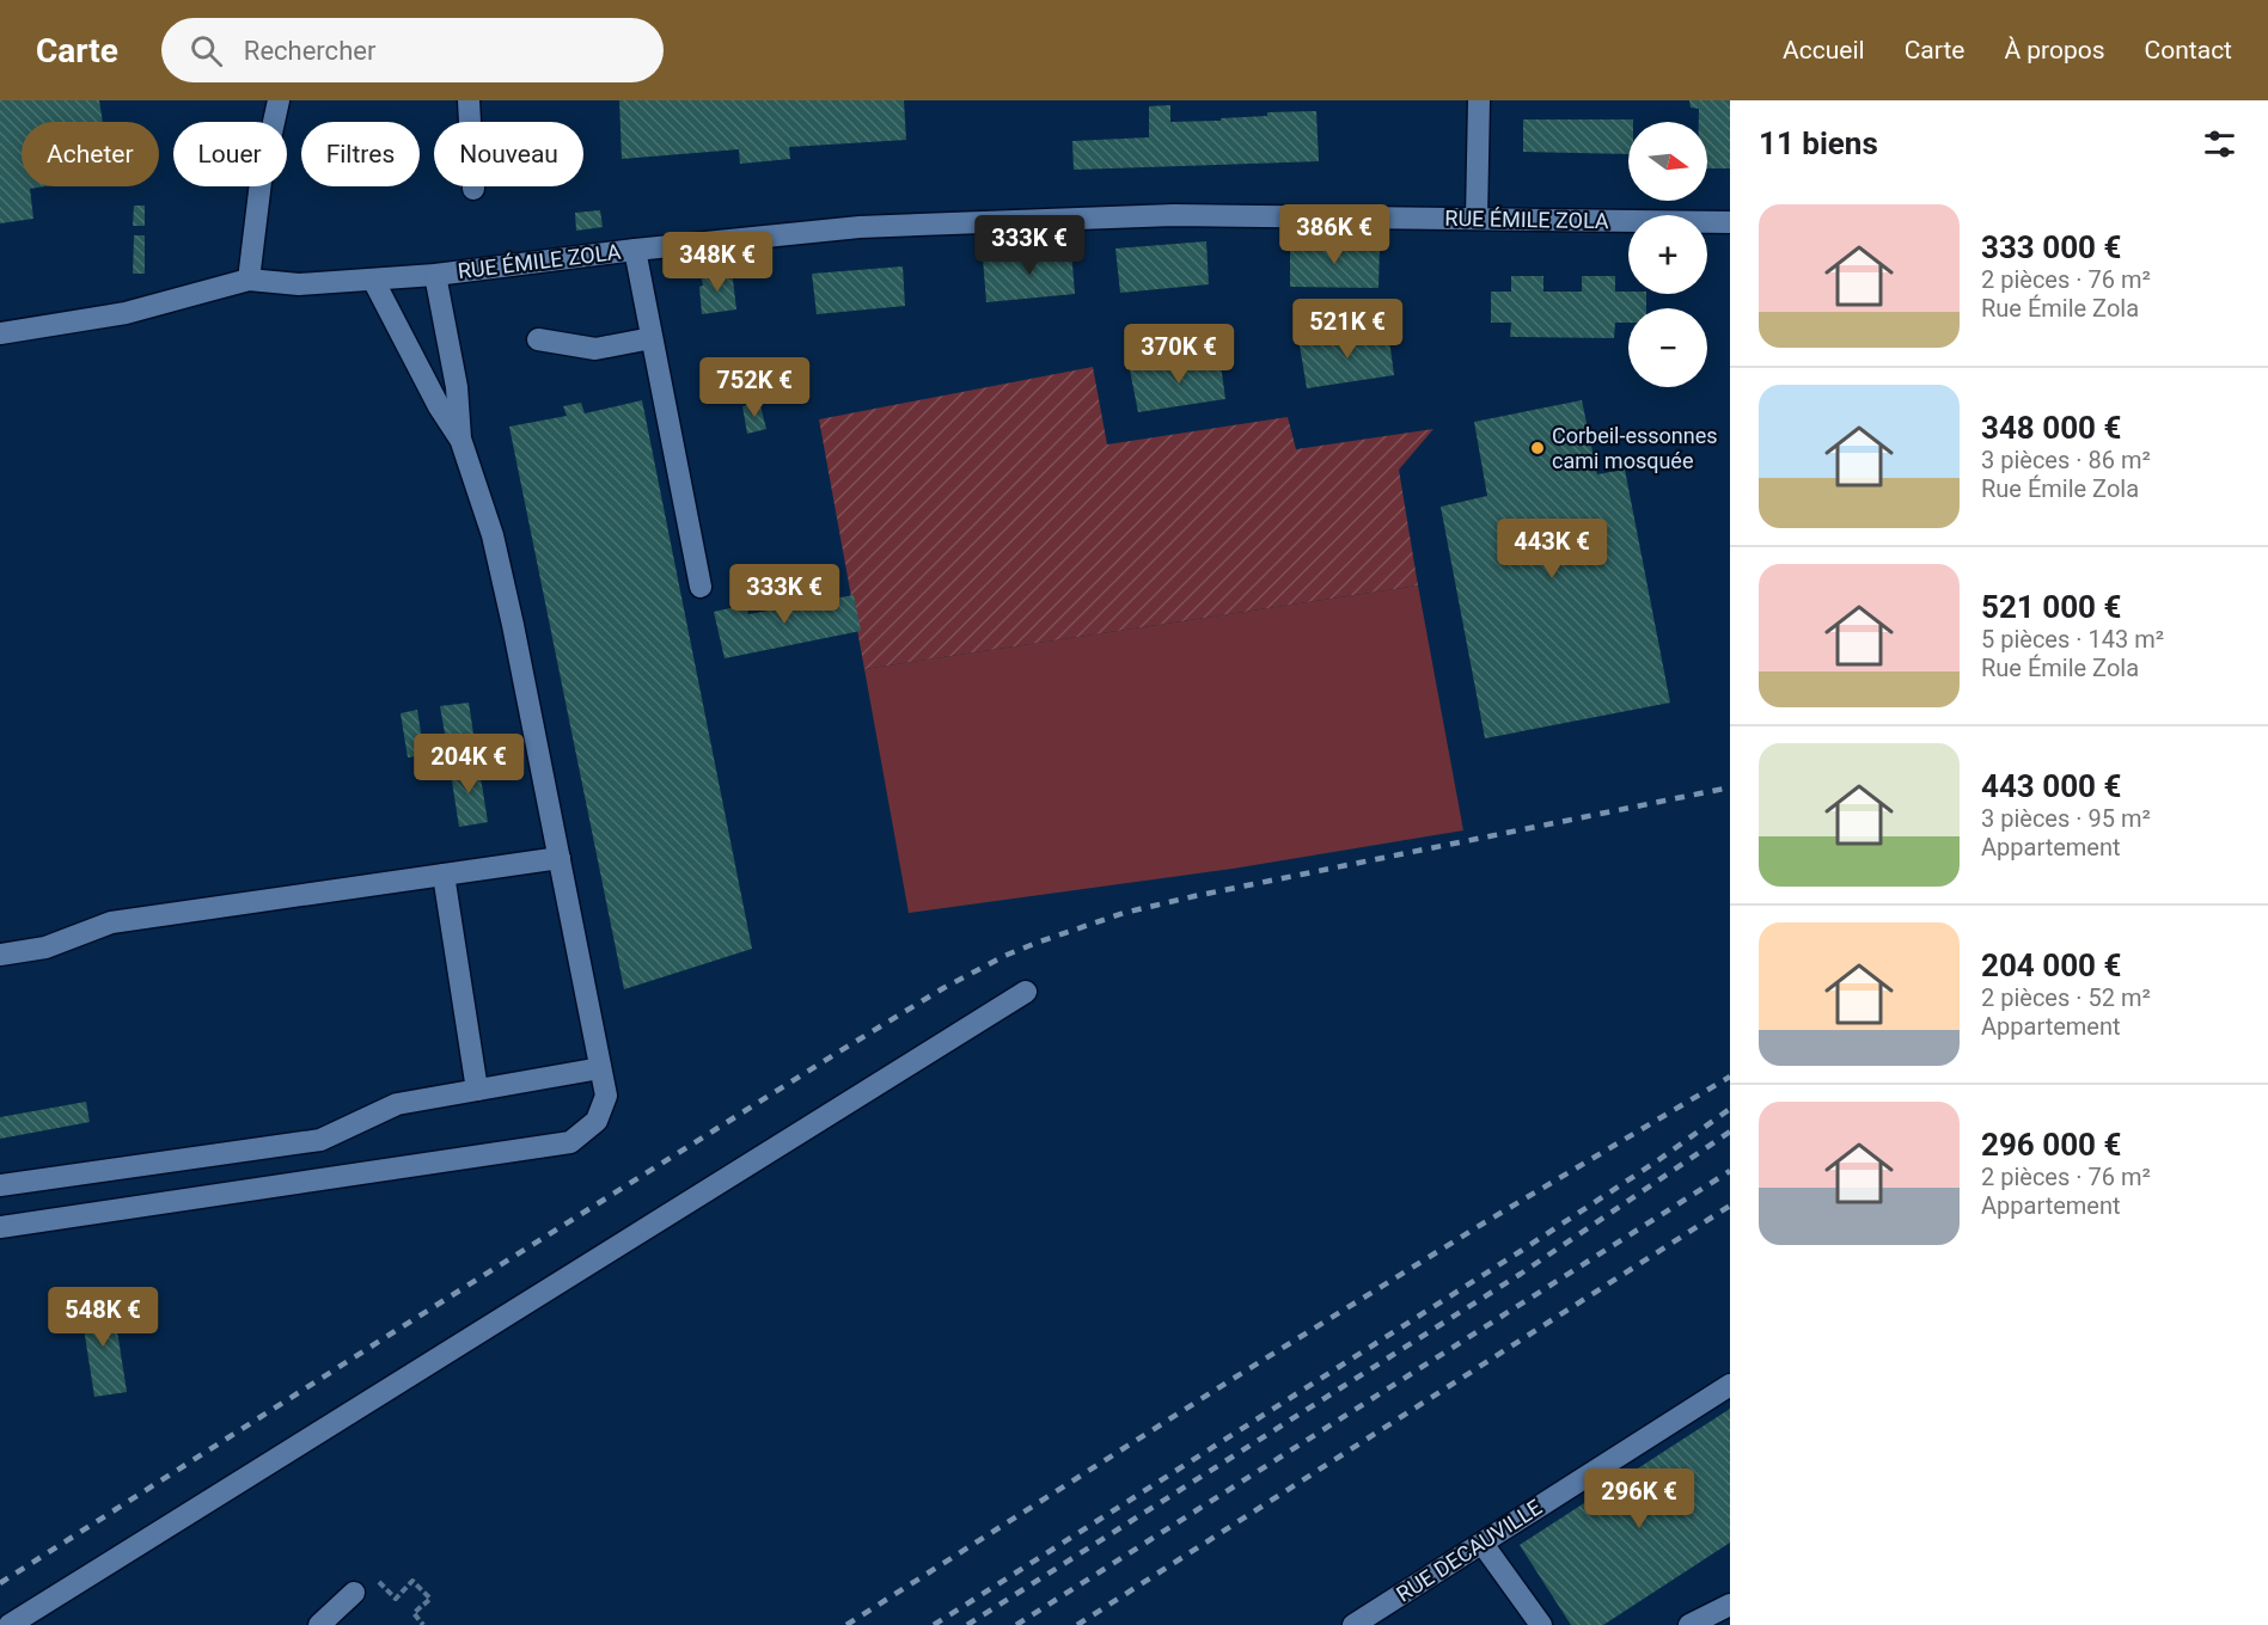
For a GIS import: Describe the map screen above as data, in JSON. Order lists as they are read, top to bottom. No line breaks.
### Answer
{"streets":{"street":["RUE ÉMILE ZOLA","RUE DECAUVILLE"]},"places":["Corbeil-essonnes cami mosquée"],"north":"right","page":{"header":"Carte","search":"Rechercher","nav":["Accueil","Carte","À propos","Contact"],"heading":"11 biens","map_buttons":["+","−"],"chip":["Acheter","Louer","Filtres","Nouveau"],"list":[{"name":"333 000 €","note":"2 pièces · 76 m² · Rue Émile Zola"},{"name":"348 000 €","note":"3 pièces · 86 m² · Rue Émile Zola"},{"name":"521 000 €","note":"5 pièces · 143 m² · Rue Émile Zola"},{"name":"443 000 €","note":"3 pièces · 95 m² · Appartement"},{"name":"204 000 €","note":"2 pièces · 52 m² · Appartement"},{"name":"296 000 €","note":"2 pièces · 76 m² · Appartement"}],"price":["386K €","333K €","348K €","521K €","370K €","752K €","443K €","333K €","204K €","548K €","296K €"]}}
